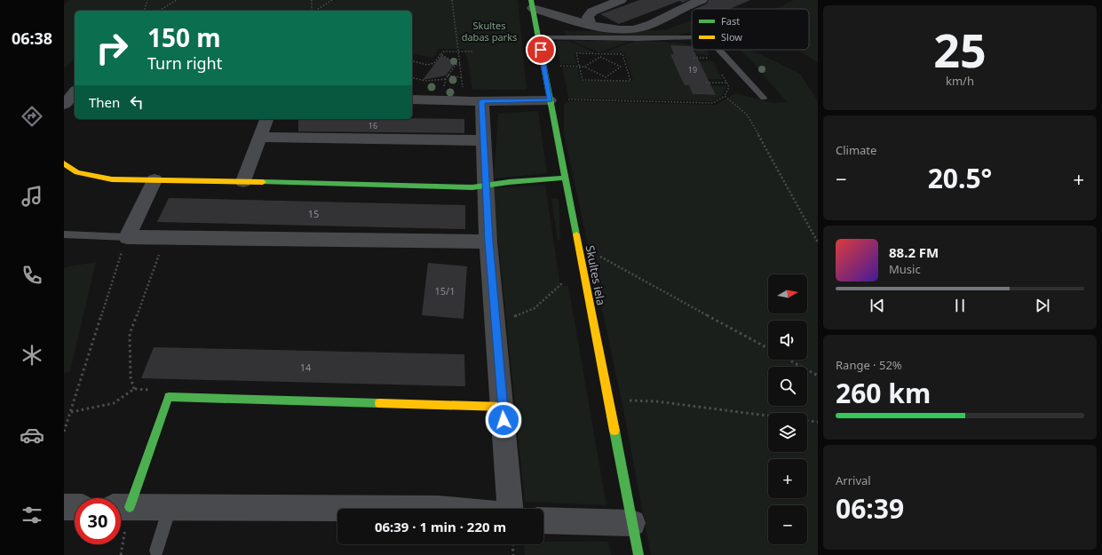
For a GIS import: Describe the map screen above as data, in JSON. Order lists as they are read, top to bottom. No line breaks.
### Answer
{"streets":{"street":["Skultes iela"]},"parks":["Skultes dabas parks"],"house_numbers":["19","16","15","15/1","14"],"legend":["Fast","Slow"],"north":"right","page":{"tabs":"06:38","tile":[["25","km/h"],"Climate",["Range · 52%","260 km"],["Arrival","06:39"]],"turn":["150 m","Turn right"],"then":"Then","heat":["−","20.5°","+"],"song":["88.2 FM","Music"],"map_buttons":["+","−"],"limit":"30","trip":"06:39 · 1 min · 220 m"}}
